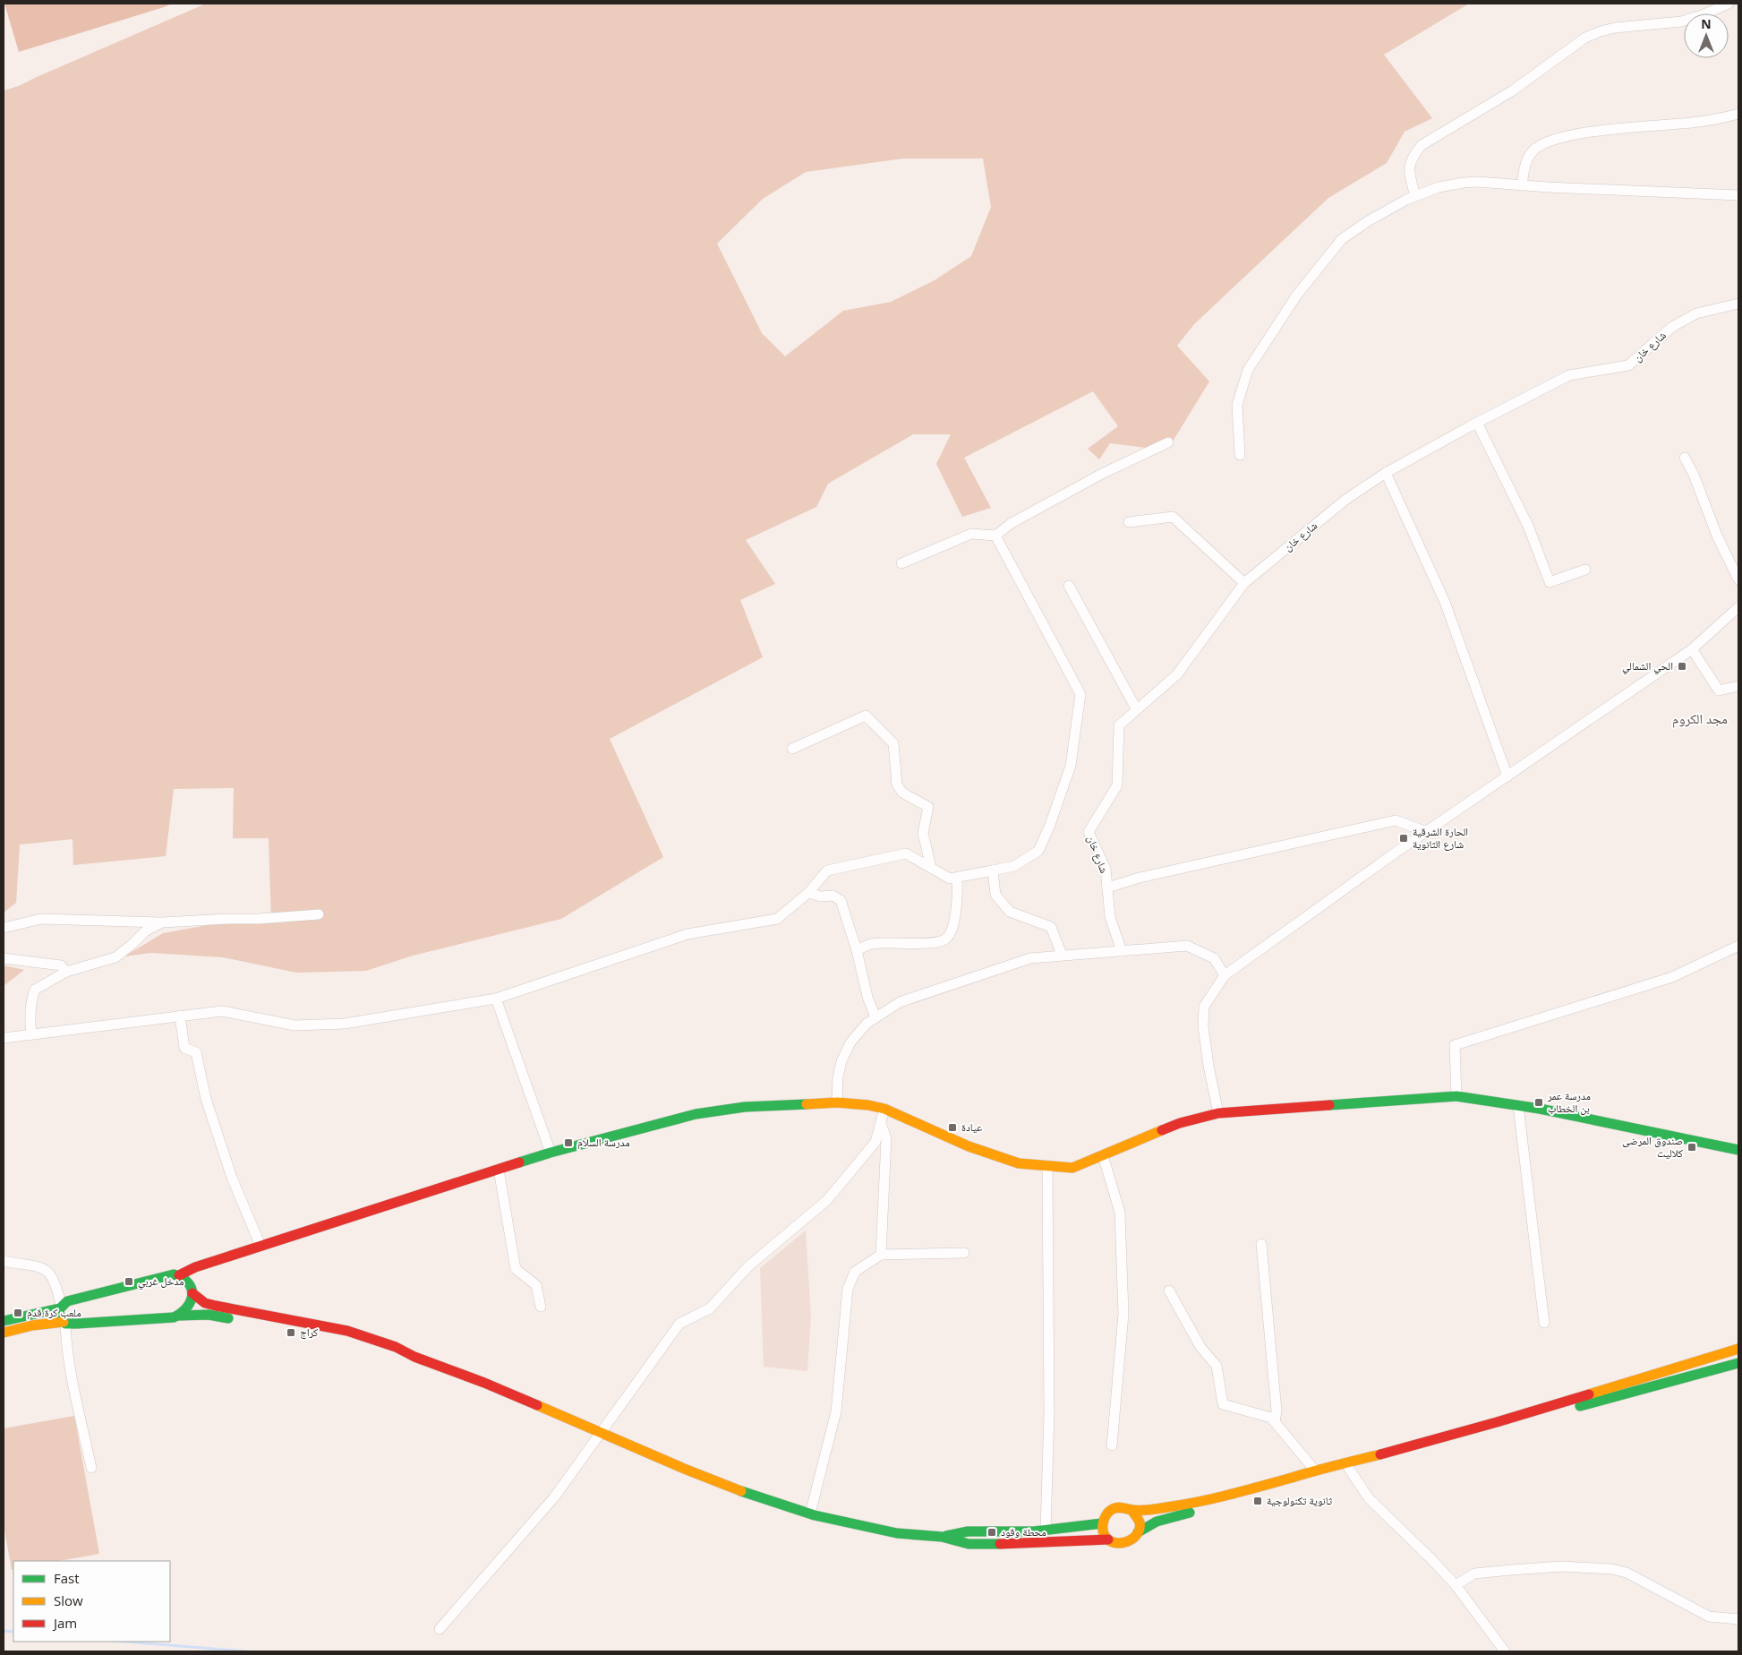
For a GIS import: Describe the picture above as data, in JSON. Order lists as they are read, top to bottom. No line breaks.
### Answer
{"streets":{"street":["شارع خان"]},"districts":["مجد الكروم"],"places":{"transit":["الحي الشمالي","الحارة الشرقية شارع الثانوية","مدرسة عمر بن الخطاب","عيادة","مدرسة السلام","صندوق المرضى كلاليت","مدخل غربي","ملعب كرة قدم","كراج","ثانوية تكنولوجية","محطة وقود"]},"legend":["Fast","Slow","Jam"],"north":"top"}
